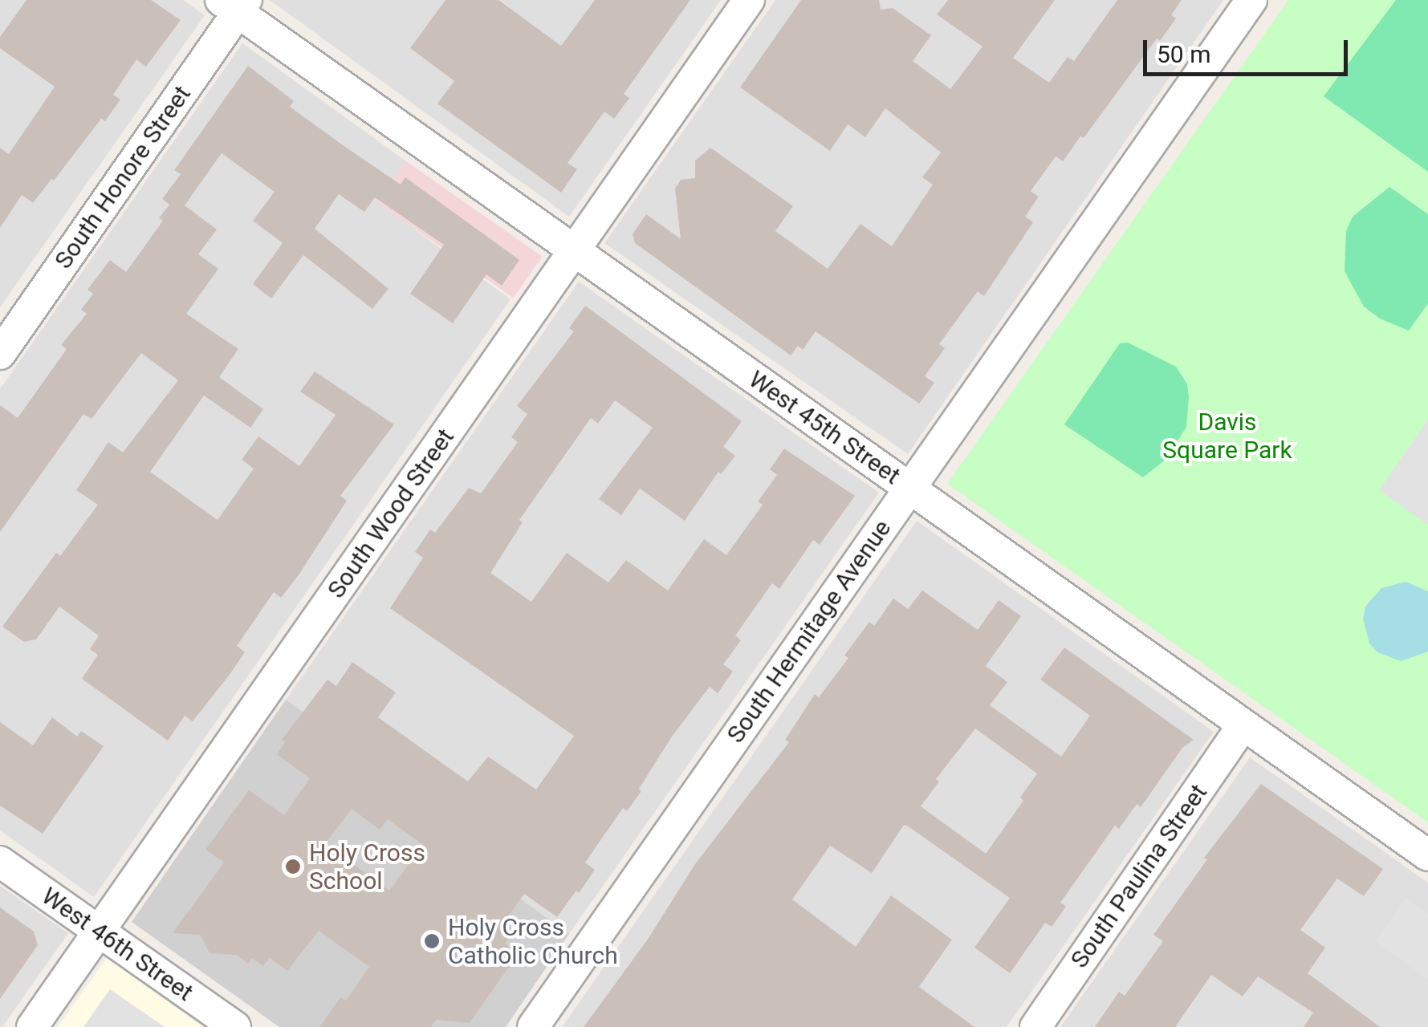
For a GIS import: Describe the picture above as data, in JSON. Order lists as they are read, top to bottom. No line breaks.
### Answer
{"streets":{"street":["South Honore Street","West 45th Street","South Wood Street","South Hermitage Avenue","South Paulina Street","West 46th Street"]},"crossings":[["South Honore Street","West 45th Street"],["West 45th Street","South Wood Street"],["West 45th Street","South Hermitage Avenue"],["West 45th Street","South Paulina Street"],["South Wood Street","West 46th Street"]],"parks":["Davis Square Park"],"places":["Holy Cross School","Holy Cross Catholic Church"],"scale_bar":"50 m"}
